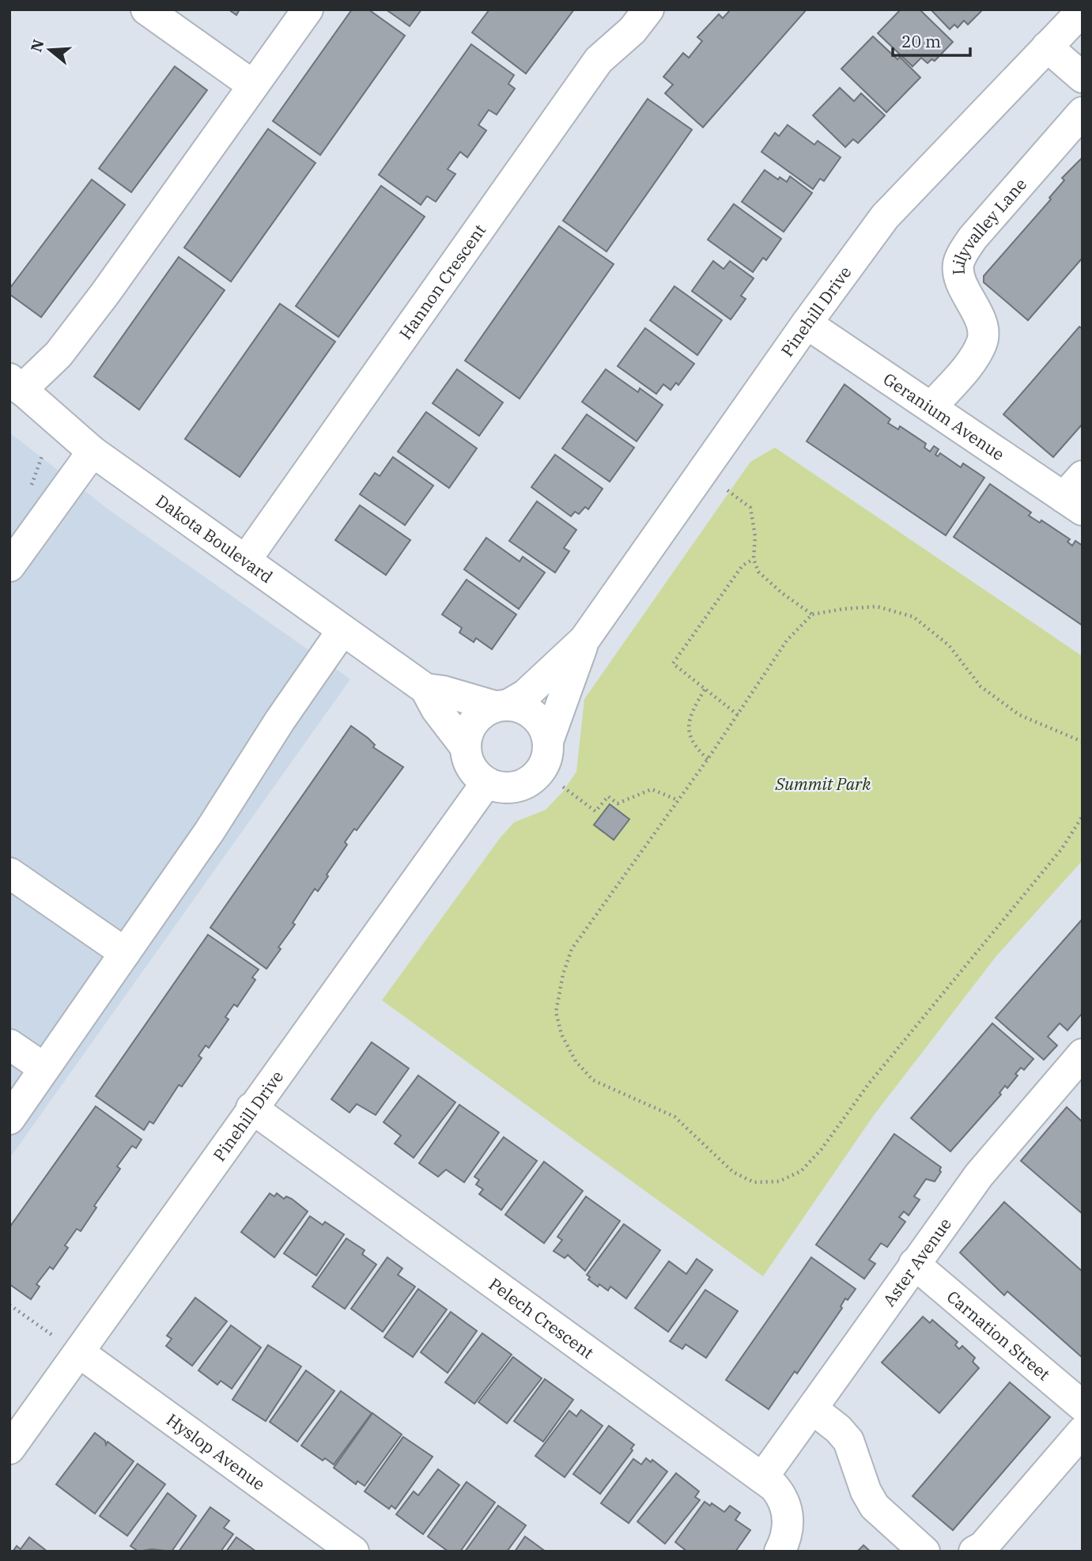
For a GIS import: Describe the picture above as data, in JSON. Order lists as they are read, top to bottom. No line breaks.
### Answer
{"streets":{"street":["Lilyvalley Lane","Hannon Crescent","Pinehill Drive","Geranium Avenue","Dakota Boulevard","Aster Avenue","Pelech Crescent","Carnation Street","Hyslop Avenue"]},"crossings":[["Lilyvalley Lane","Geranium Avenue"],["Hannon Crescent","Dakota Boulevard"],["Pinehill Drive","Geranium Avenue"],["Pinehill Drive","Dakota Boulevard"],["Pinehill Drive","Pelech Crescent"],["Pinehill Drive","Hyslop Avenue"],["Aster Avenue","Pelech Crescent"],["Aster Avenue","Carnation Street"]],"parks":["Summit Park"],"scale_bar":"20 m","north":"left"}
